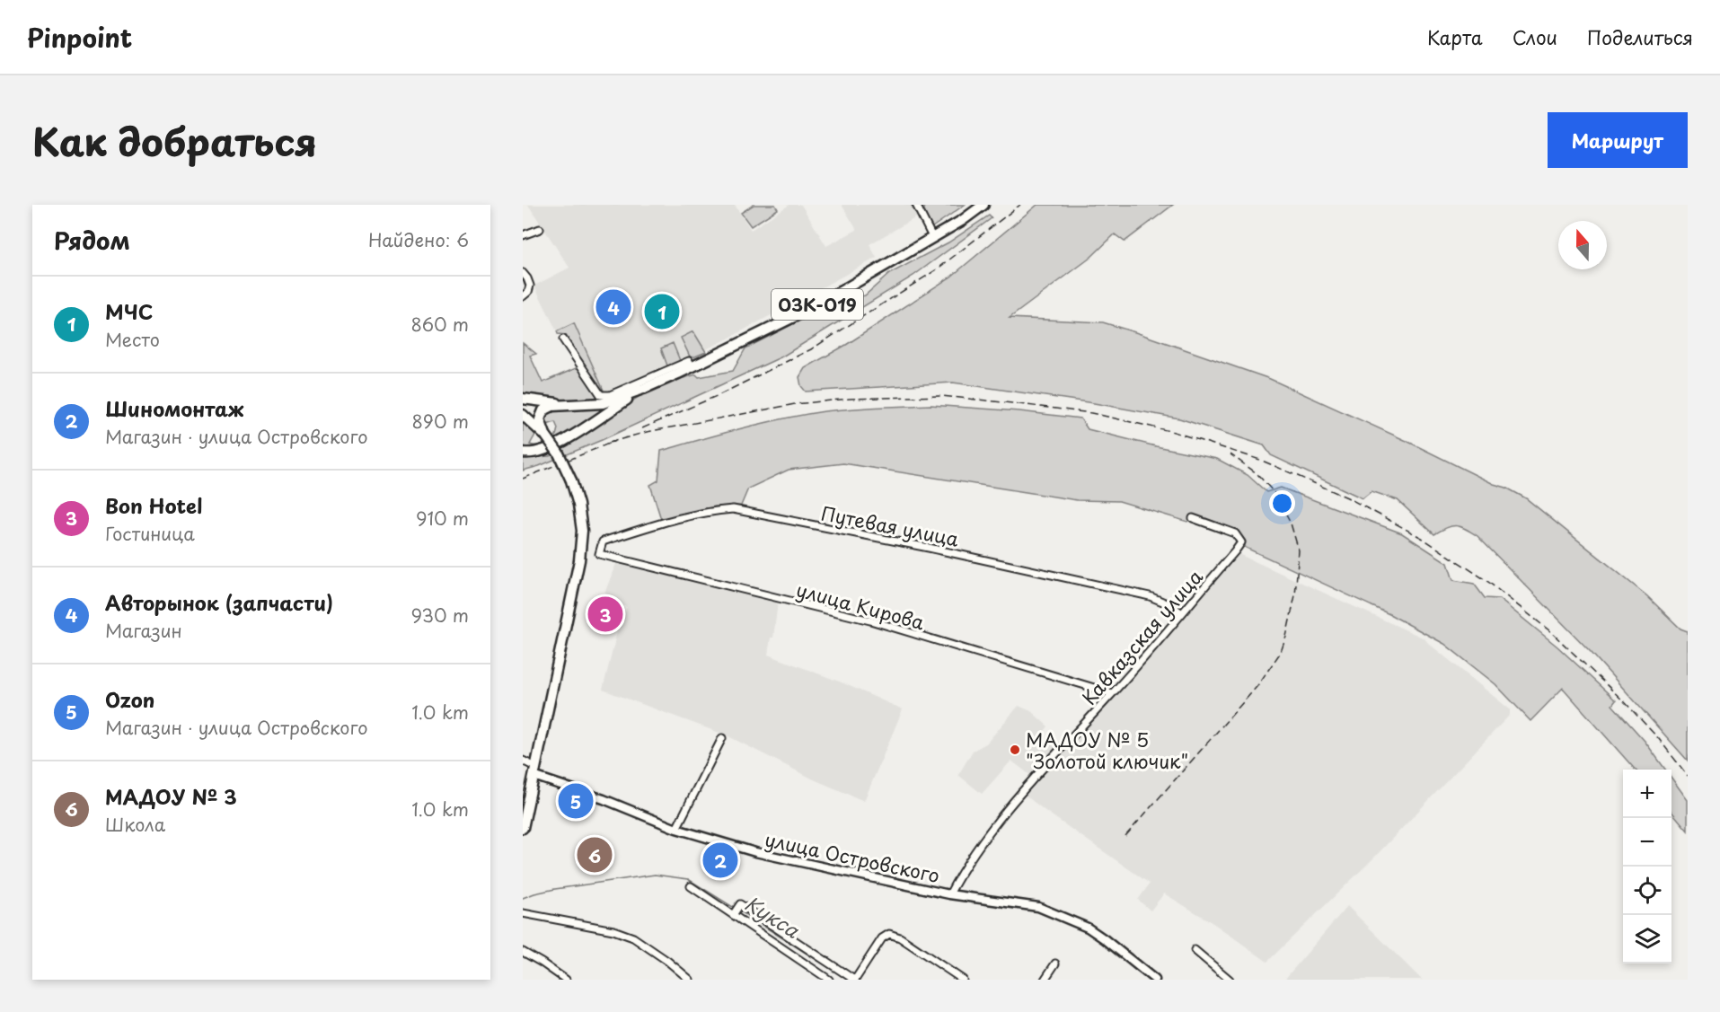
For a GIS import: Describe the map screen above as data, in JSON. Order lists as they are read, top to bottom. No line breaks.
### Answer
{"streets":{"main road":["03К-019"],"street":["Путевая улица","улица Кирова","Кавказская улица","улица Островского"]},"crossings":[["Путевая улица","улица Кирова"],["Путевая улица","Кавказская улица"],["улица Кирова","Кавказская улица"],["Кавказская улица","улица Островского"]],"water":["Кукса"],"places":["МАДОУ № 5 \"Золотой ключик\""],"north":"top","page":{"header":"Pinpoint","nav":["Карта","Слои","Поделиться"],"title":"Как добраться","buttons":"Маршрут","heading":["Рядом","Найдено: 6"],"list":[{"mark":"1","name":"МЧС","note":"Место","value":"860 m"},{"mark":"2","name":"Шиномонтаж","note":"Магазин · улица Островского","value":"890 m"},{"mark":"3","name":"Bon Hotel","note":"Гостиница","value":"910 m"},{"mark":"4","name":"Авторынок (запчасти)","note":"Магазин","value":"930 m"},{"mark":"5","name":"Ozon","note":"Магазин · улица Островского","value":"1.0 km"},{"mark":"6","name":"МАДОУ № 3","note":"Школа","value":"1.0 km"}],"pins":["4","1","3","5","6","2"],"map_buttons":["+","−"]}}
